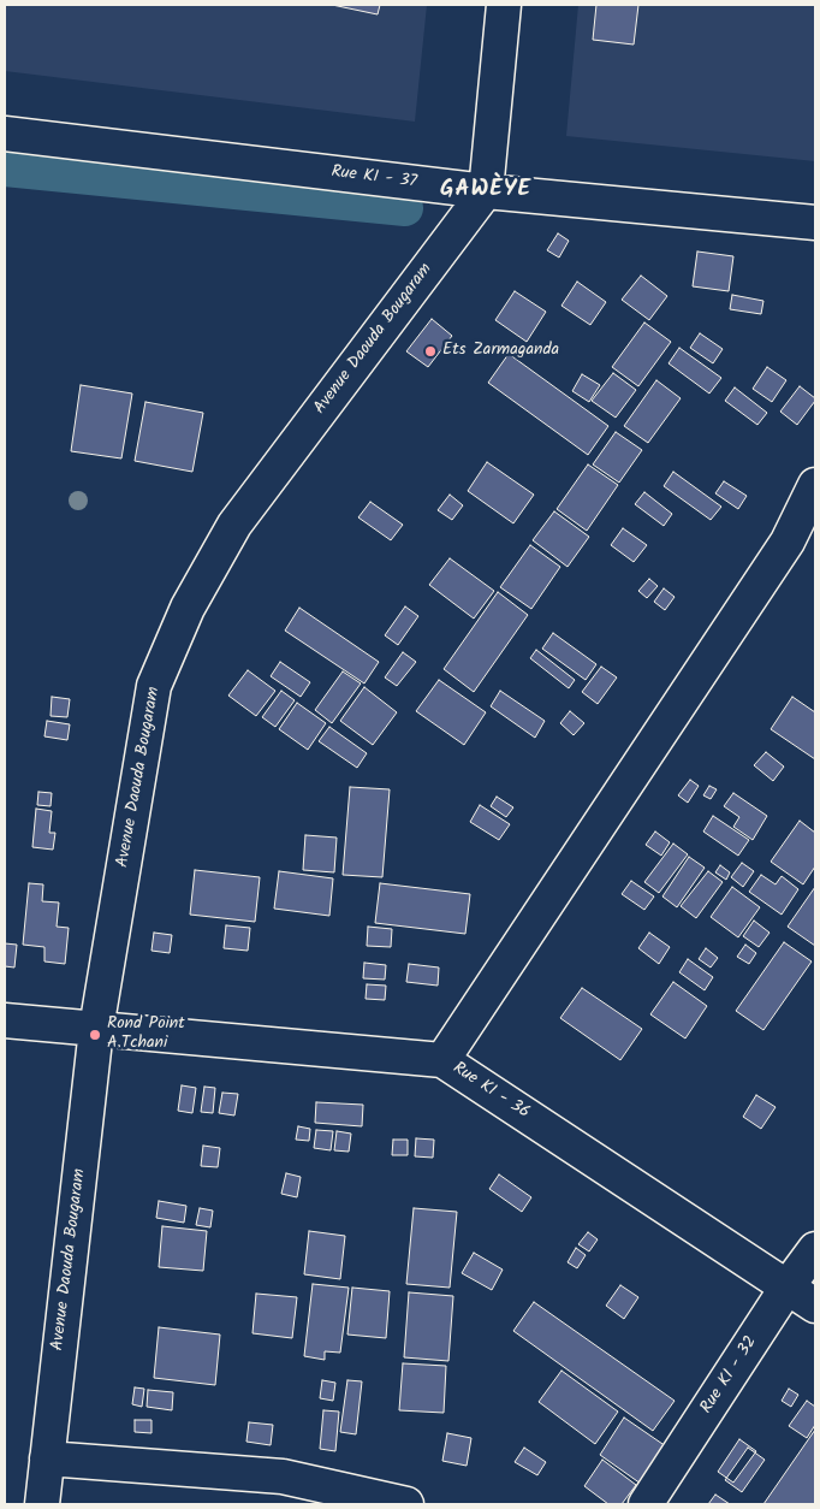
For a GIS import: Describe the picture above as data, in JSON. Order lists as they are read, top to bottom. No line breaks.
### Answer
{"streets":{"street":["Rue KI - 37","Avenue Daouda Bougaram","Rue KI - 36","Rue KI - 32"]},"crossings":[["Rue KI - 37","Avenue Daouda Bougaram"],["Avenue Daouda Bougaram","Rue KI - 36"],["Rue KI - 36","Rue KI - 32"]],"districts":["GAWÈYE"],"places":["Ets Zarmaganda","Rond Point A.Tchani"]}
